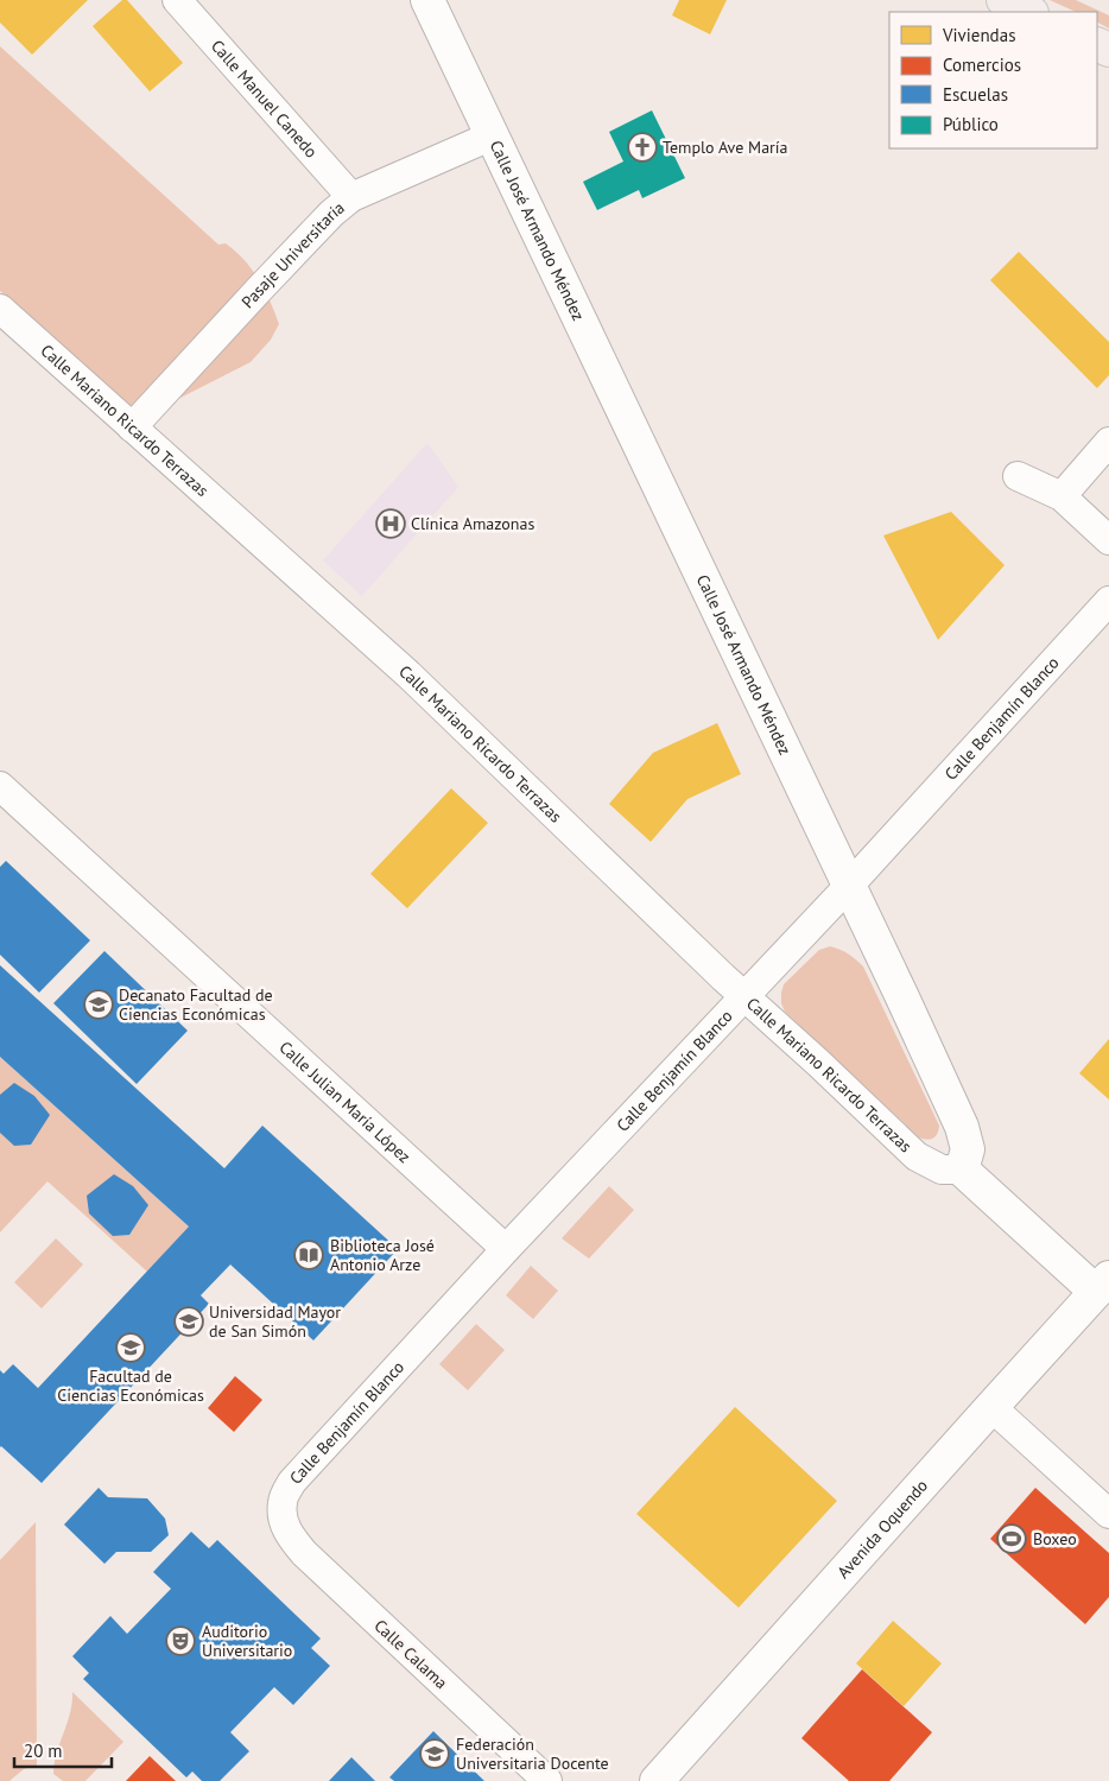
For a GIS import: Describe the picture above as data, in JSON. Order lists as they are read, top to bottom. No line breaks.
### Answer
{"streets":{"street":["Calle Manuel Canedo","Calle José Armando Méndez","Pasaje Universitaria","Calle Mariano Ricardo Terrazas","Calle Benjamín Blanco","Calle Julian María López","Avenida Oquendo","Calle Calama"]},"crossings":[["Calle Manuel Canedo","Pasaje Universitaria"],["Calle José Armando Méndez","Pasaje Universitaria"],["Calle José Armando Méndez","Calle Mariano Ricardo Terrazas"],["Calle José Armando Méndez","Calle Benjamín Blanco"],["Pasaje Universitaria","Calle Mariano Ricardo Terrazas"],["Calle Mariano Ricardo Terrazas","Calle Benjamín Blanco"],["Calle Benjamín Blanco","Calle Julian María López"],["Calle Benjamín Blanco","Calle Calama"]],"places":{"church":["Templo Ave María"],"hospital":["Clínica Amazonas"],"school or university":["Decanato Facultad de Ciencias Económicas","Universidad Mayor de San Simón","Facultad de Ciencias Económicas","Federación Universitaria Docente"],"library":["Biblioteca José Antonio Arze"],"sports":["Boxeo"],"theatre":["Auditorio Universitario"]},"legend":["Viviendas","Comercios","Escuelas","Público"],"scale_bar":"20 m"}
